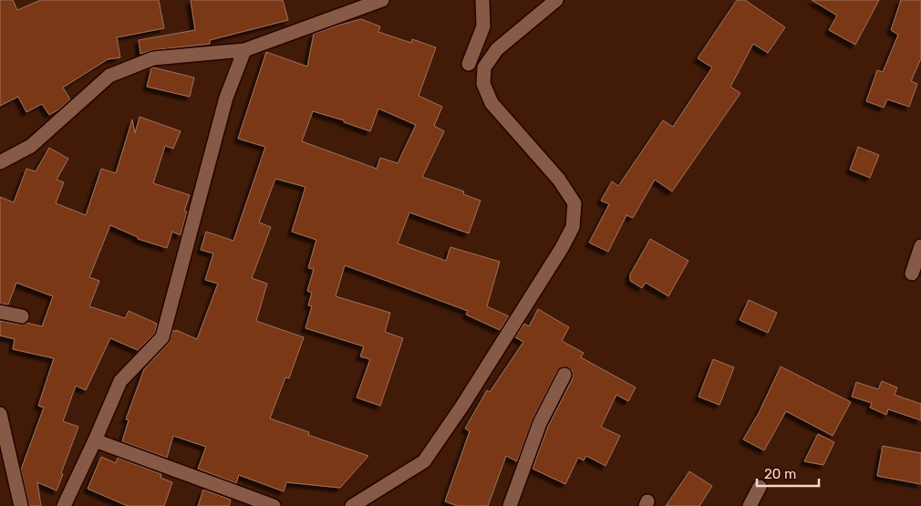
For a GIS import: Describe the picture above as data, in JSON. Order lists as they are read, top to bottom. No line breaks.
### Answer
{"scale_bar":"20 m"}
